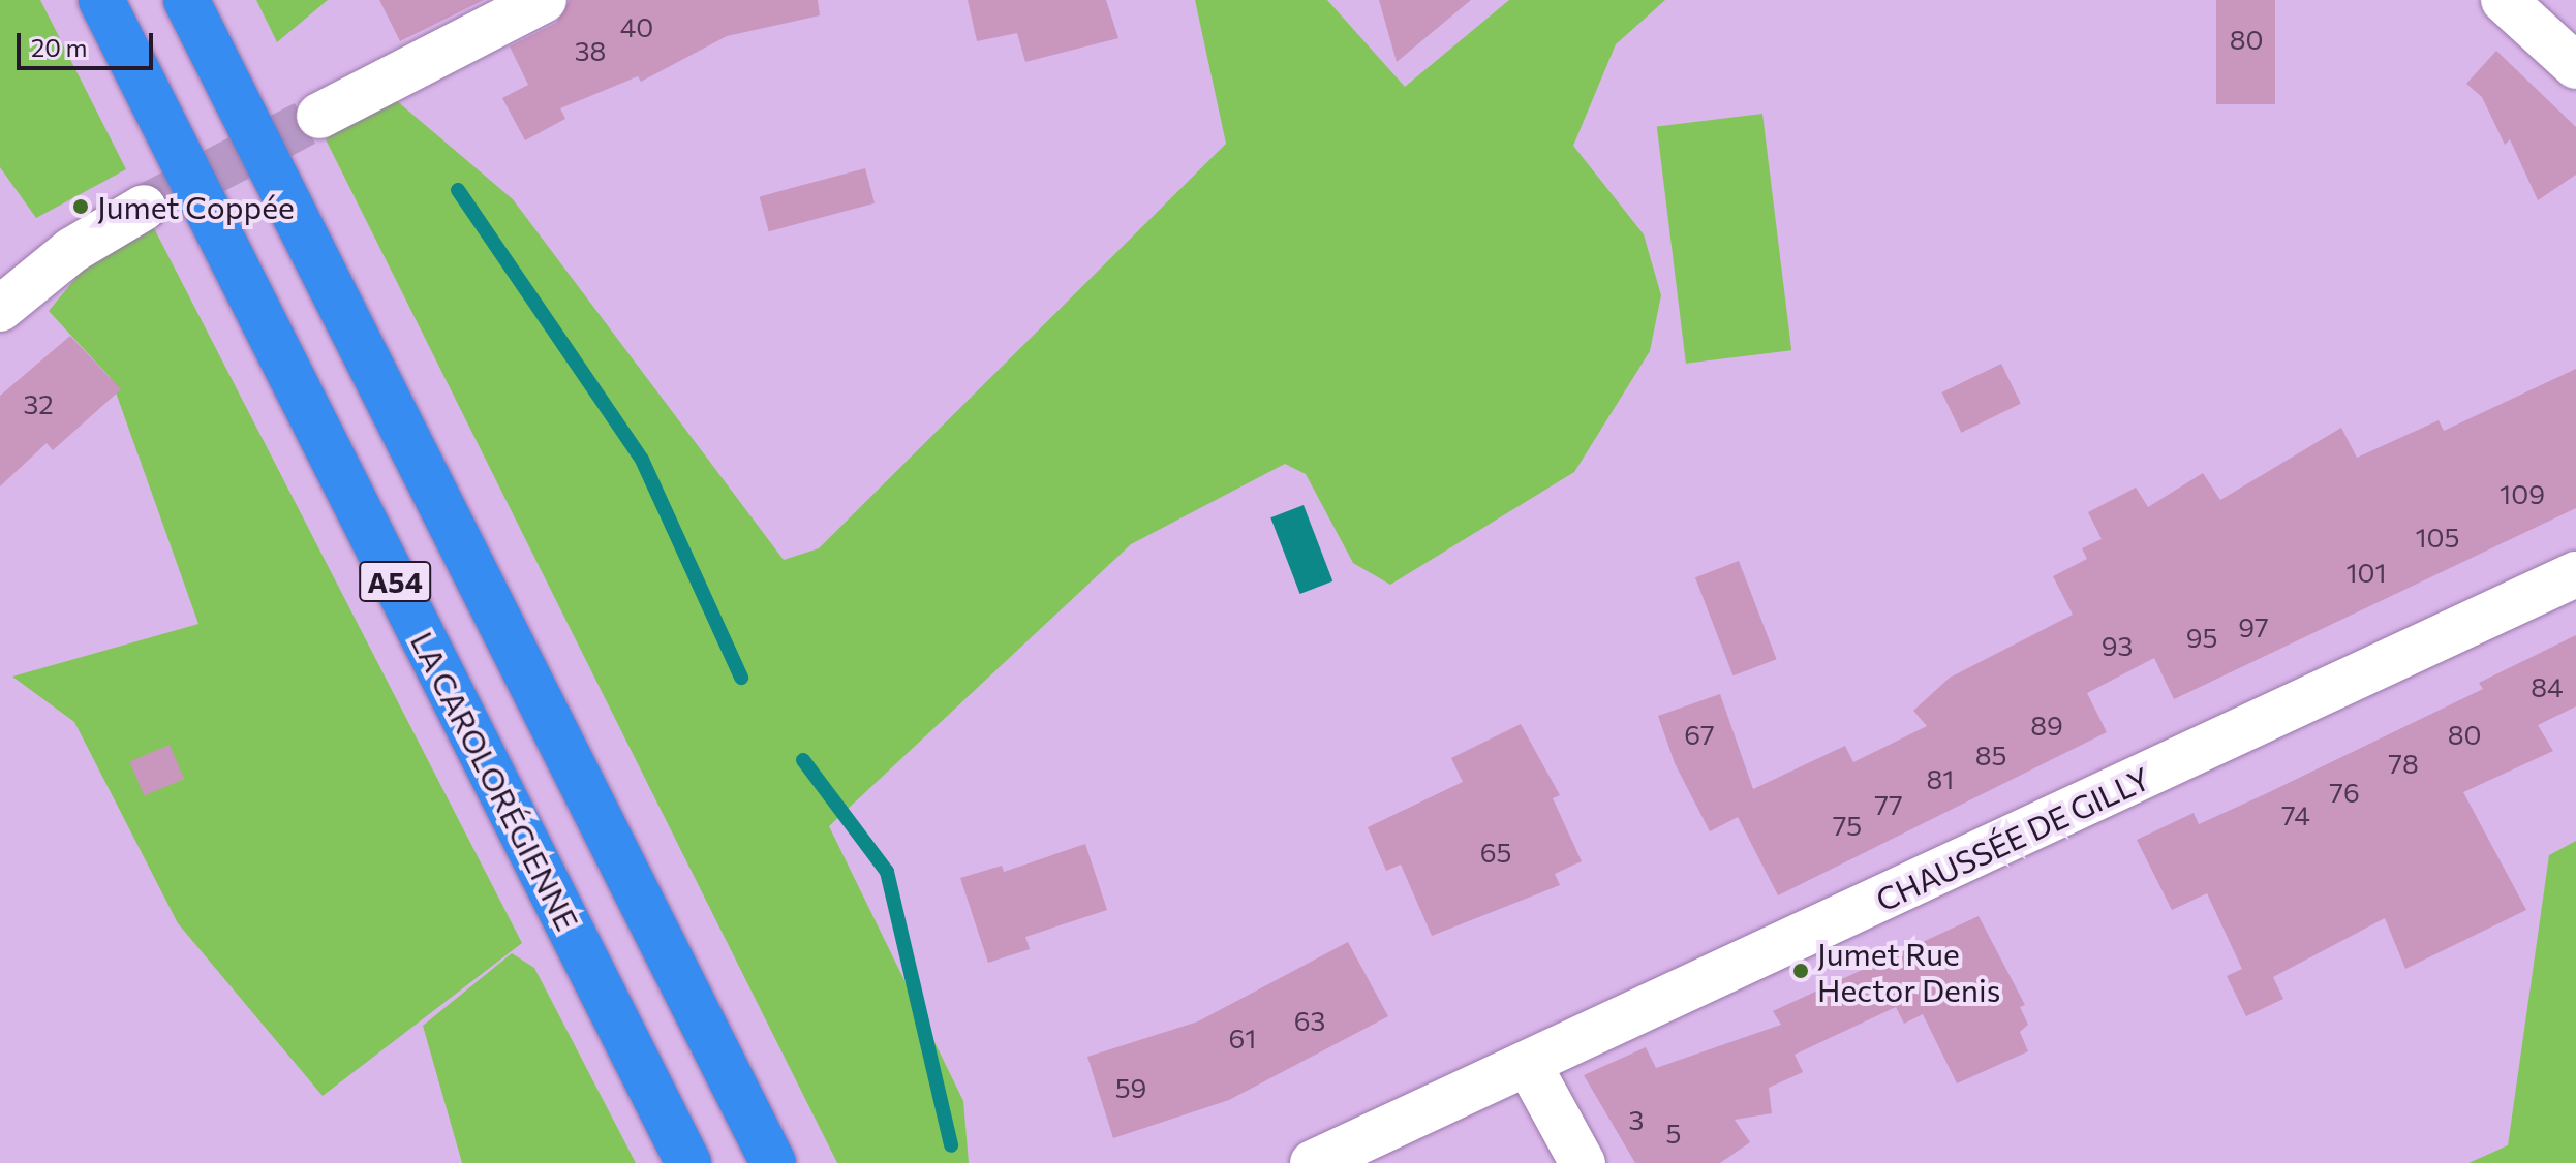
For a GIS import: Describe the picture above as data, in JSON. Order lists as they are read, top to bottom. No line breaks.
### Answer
{"streets":{"highway":["A54","LA CAROLORÉGIENNE"],"street":["CHAUSSÉE DE GILLY"]},"places":["Jumet Coppée","Jumet Rue Hector Denis"],"house_numbers":["40","80","38","32","109","105","101","97","95","93","84","89","67","80","85","78","81","76","77","74","75","65","63","61","59","3","5"],"scale_bar":"20 m"}
